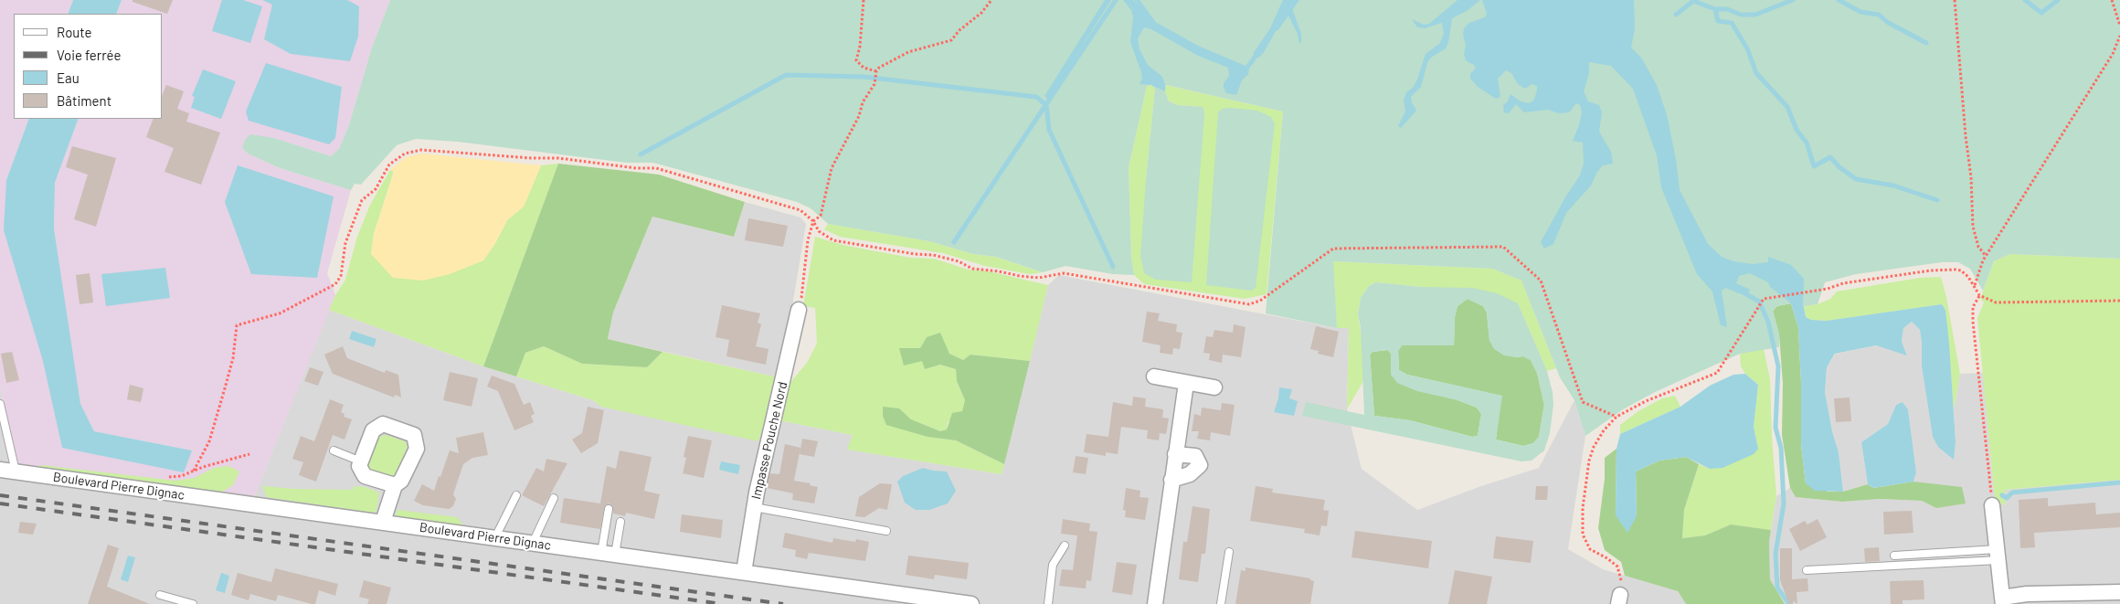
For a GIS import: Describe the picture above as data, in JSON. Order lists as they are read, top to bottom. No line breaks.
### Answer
{"streets":{"street":["Impasse Pouche Nord","Boulevard Pierre Dignac"]},"crossings":[["Impasse Pouche Nord","Boulevard Pierre Dignac"]],"legend":["Route","Voie ferrée","Eau","Bâtiment"]}
